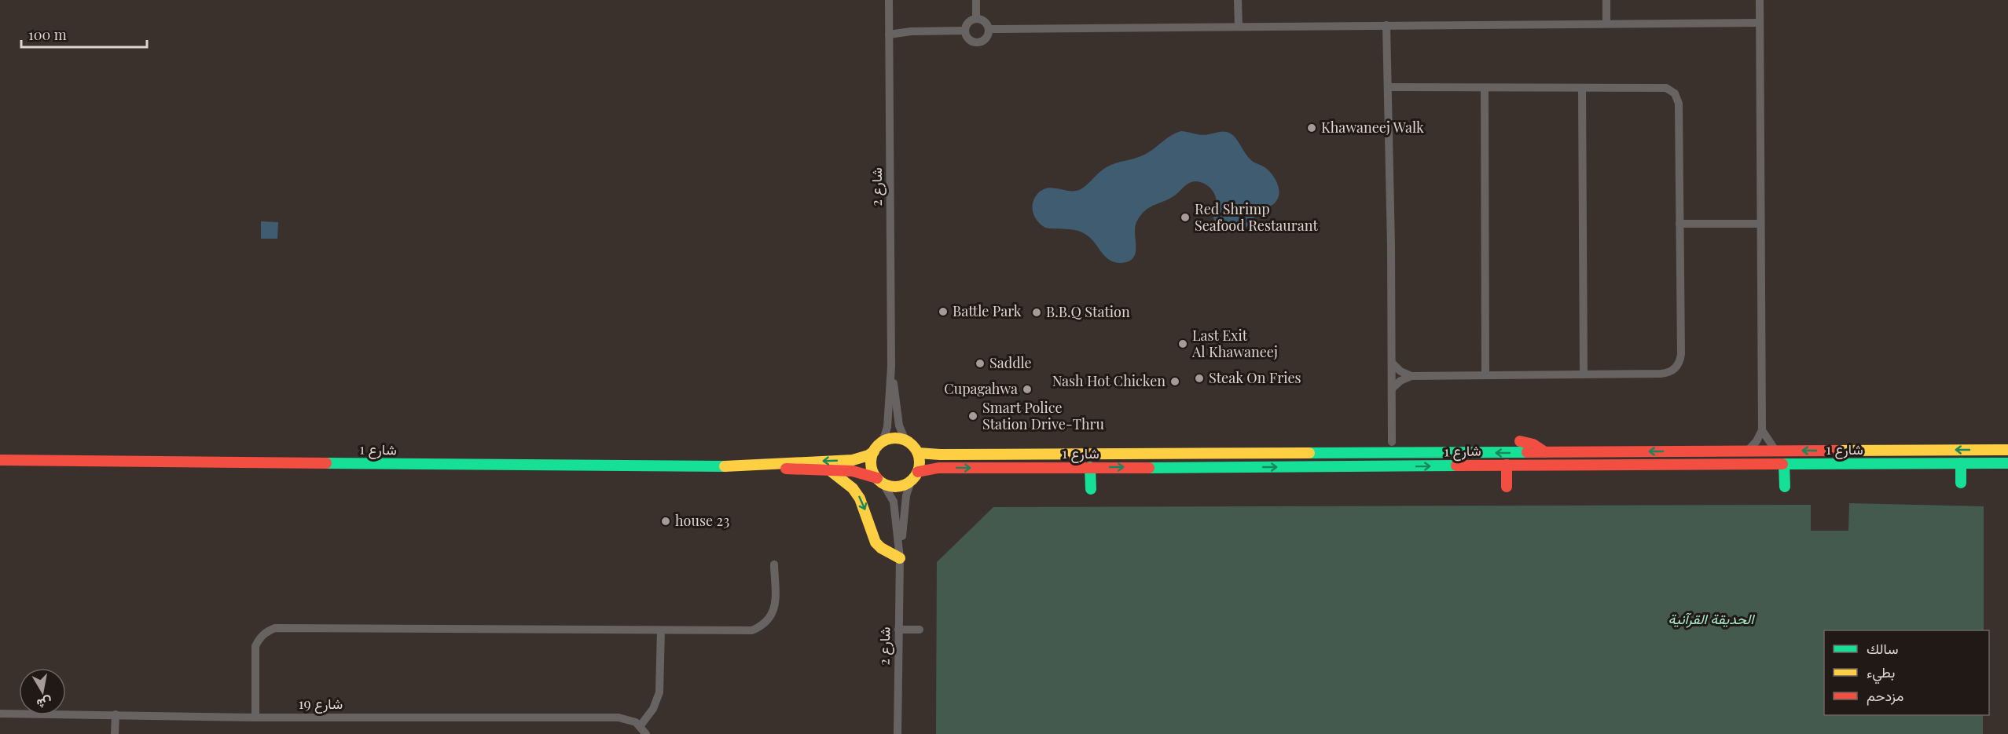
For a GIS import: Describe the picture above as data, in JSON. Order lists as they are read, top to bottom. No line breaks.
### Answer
{"streets":{"street":["شارع 2","شارع 1","شارع 19"]},"crossings":[["شارع 2","شارع 1"]],"parks":["الحديقة القرآنية"],"places":["Khawaneej Walk","Red Shrimp Seafood Restaurant","Battle Park","B.B.Q Station","Last Exit Al Khawaneej","Saddle","Steak On Fries","Nash Hot Chicken","Cupagahwa","Smart Police Station Drive-Thru","house 23"],"legend":["سالك","بطيء","مزدحم"],"scale_bar":"100 m","north":"bottom"}
